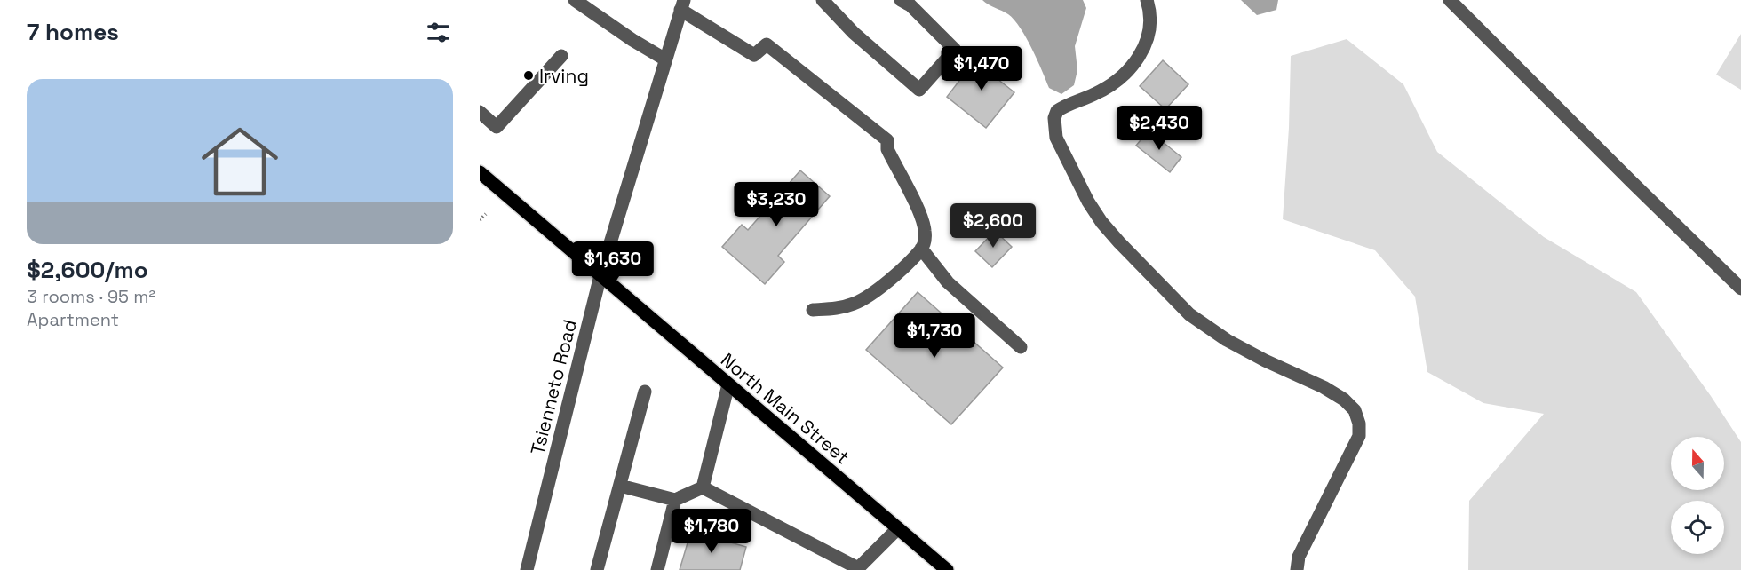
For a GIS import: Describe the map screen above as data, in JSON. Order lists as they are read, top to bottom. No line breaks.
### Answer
{"streets":{"main road":["North Main Street"],"street":["Tsienneto Road"]},"crossings":[["Tsienneto Road","North Main Street"]],"places":["Irving"],"north":"top","page":{"heading":"7 homes","price":["$1,470","$2,430","$3,230","$2,600","$1,630","$1,730","$1,780"],"list":[{"name":"$2,600/mo","note":"3 rooms · 95 m² · Apartment"}]}}
